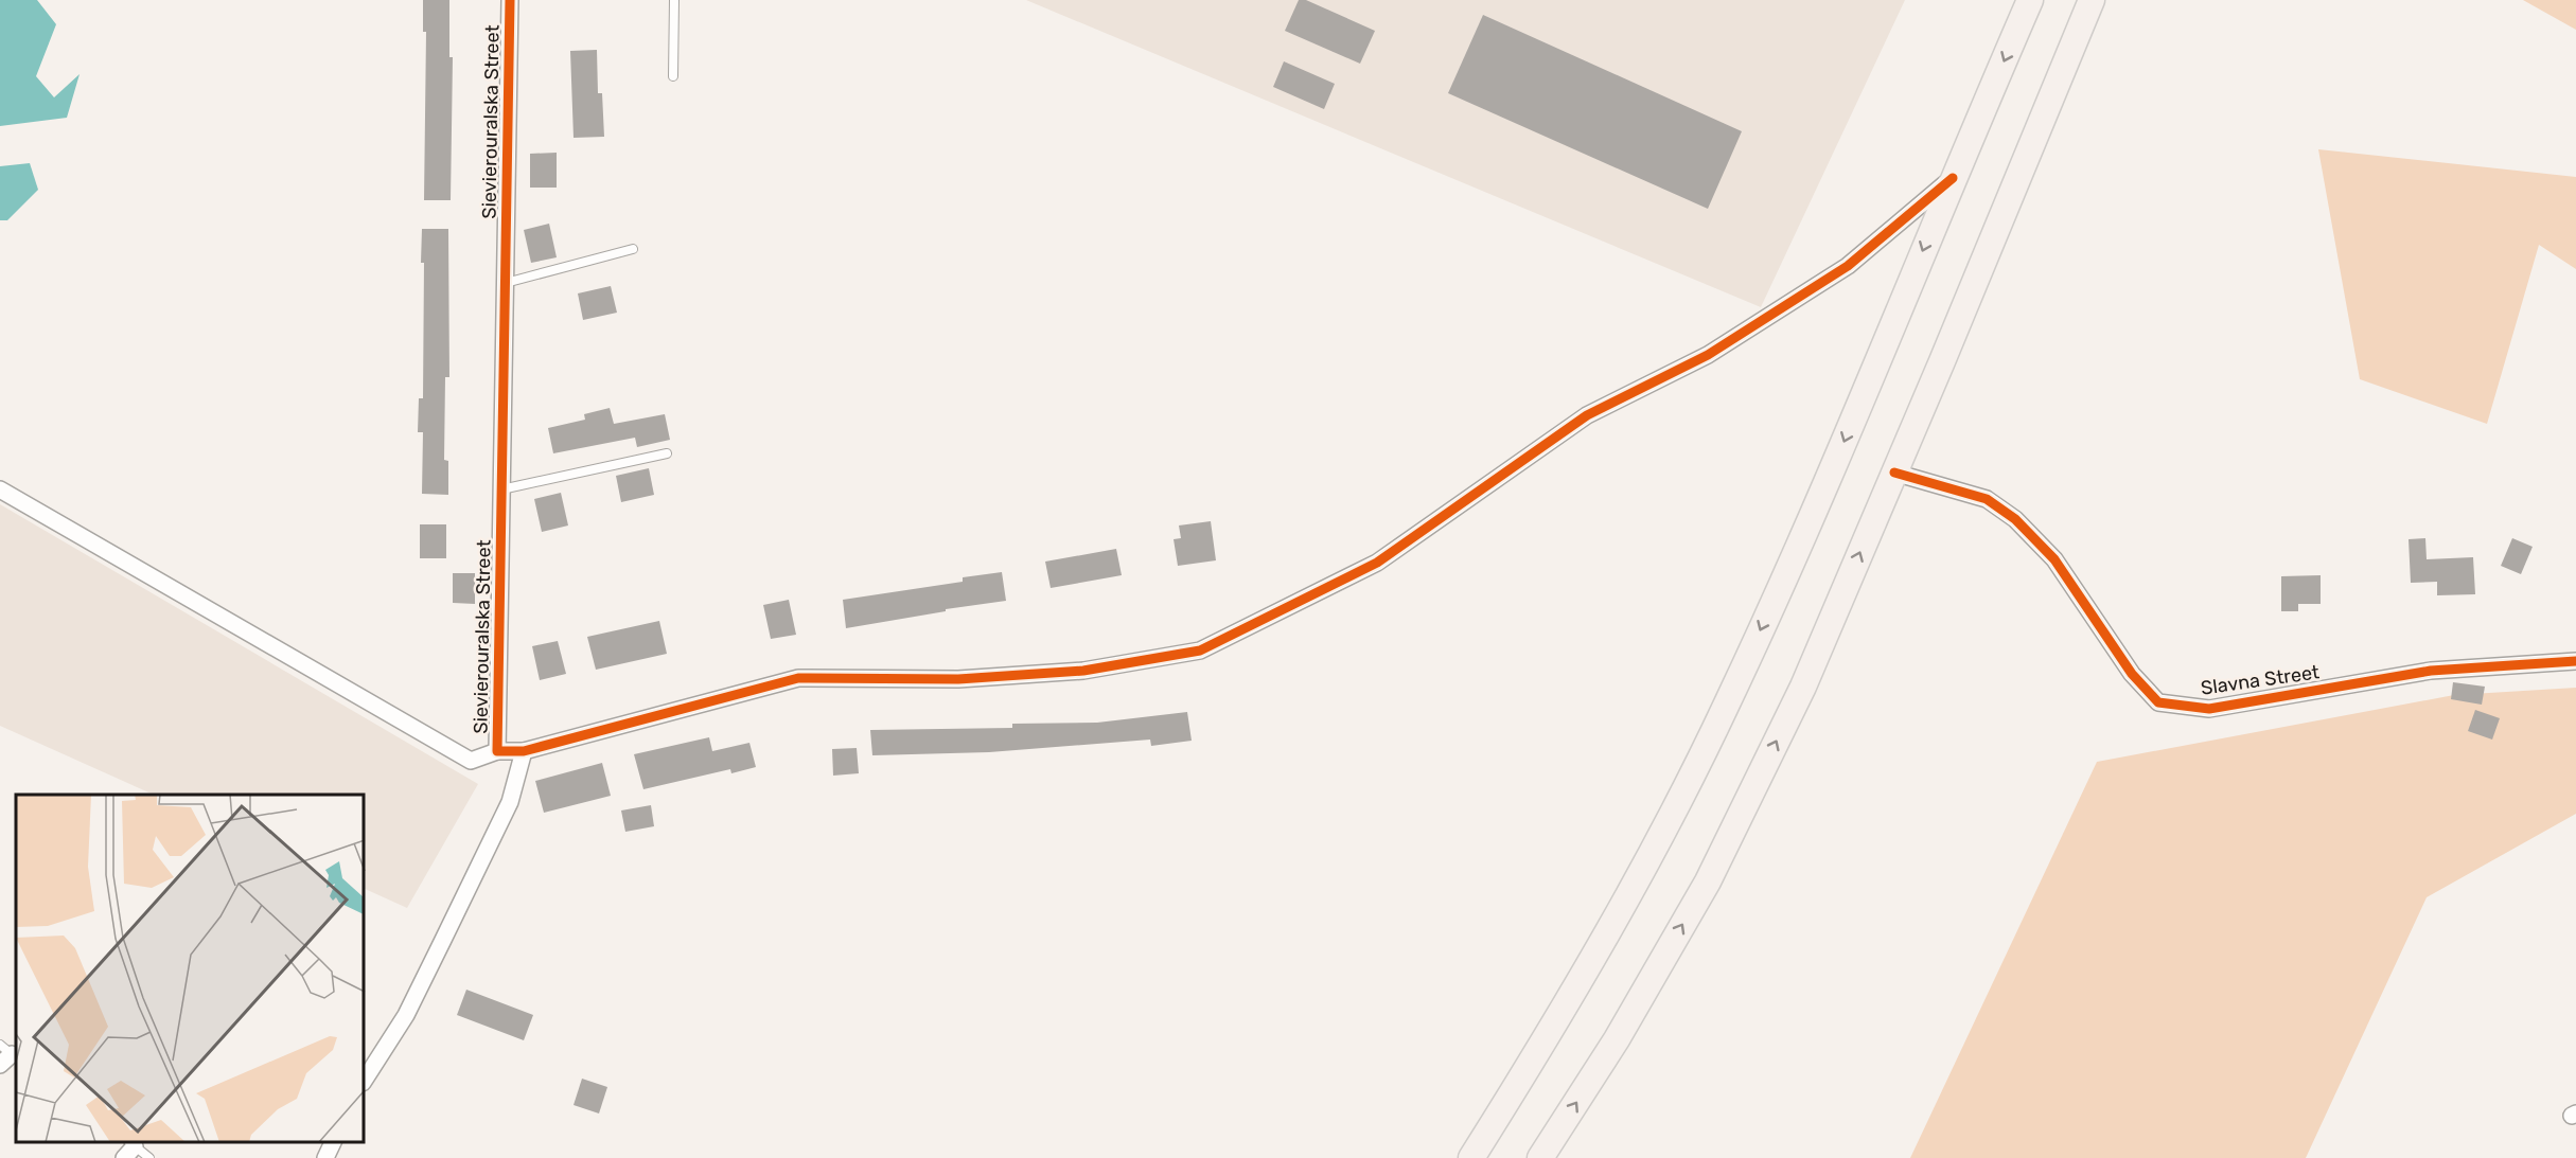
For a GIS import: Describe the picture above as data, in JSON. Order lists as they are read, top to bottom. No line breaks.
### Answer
{"streets":{"street":["Sievierouralska Street","Slavna Street"]}}
